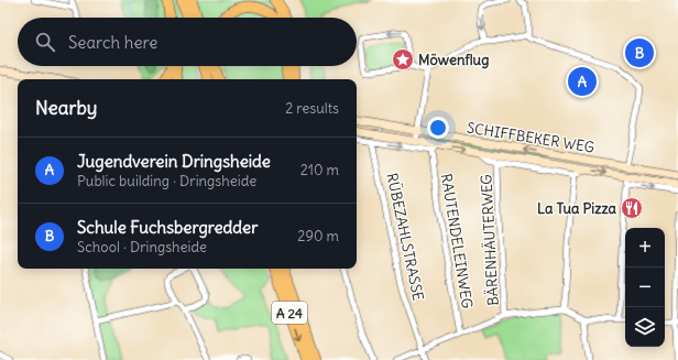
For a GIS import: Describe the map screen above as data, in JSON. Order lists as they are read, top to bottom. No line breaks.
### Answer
{"streets":{"highway":["A 24"],"main road":["SCHIFFBEKER WEG"],"street":["RÜBEZAHLSTRASSE","BÄRENHÄUTERWEG","RAUTENDELEINWEG"]},"crossings":[["SCHIFFBEKER WEG","BÄRENHÄUTERWEG"]],"places":{"place":["Möwenflug"],"restaurant":["La Tua Pizza"]},"page":{"search":"Search here","pins":["B","A"],"heading":["Nearby","2 results"],"list":[{"mark":"A","name":"Jugendverein Dringsheide","note":"Public building · Dringsheide","value":"210 m"},{"mark":"B","name":"Schule Fuchsbergredder","note":"School · Dringsheide","value":"290 m"}],"map_buttons":["+","−"]}}
